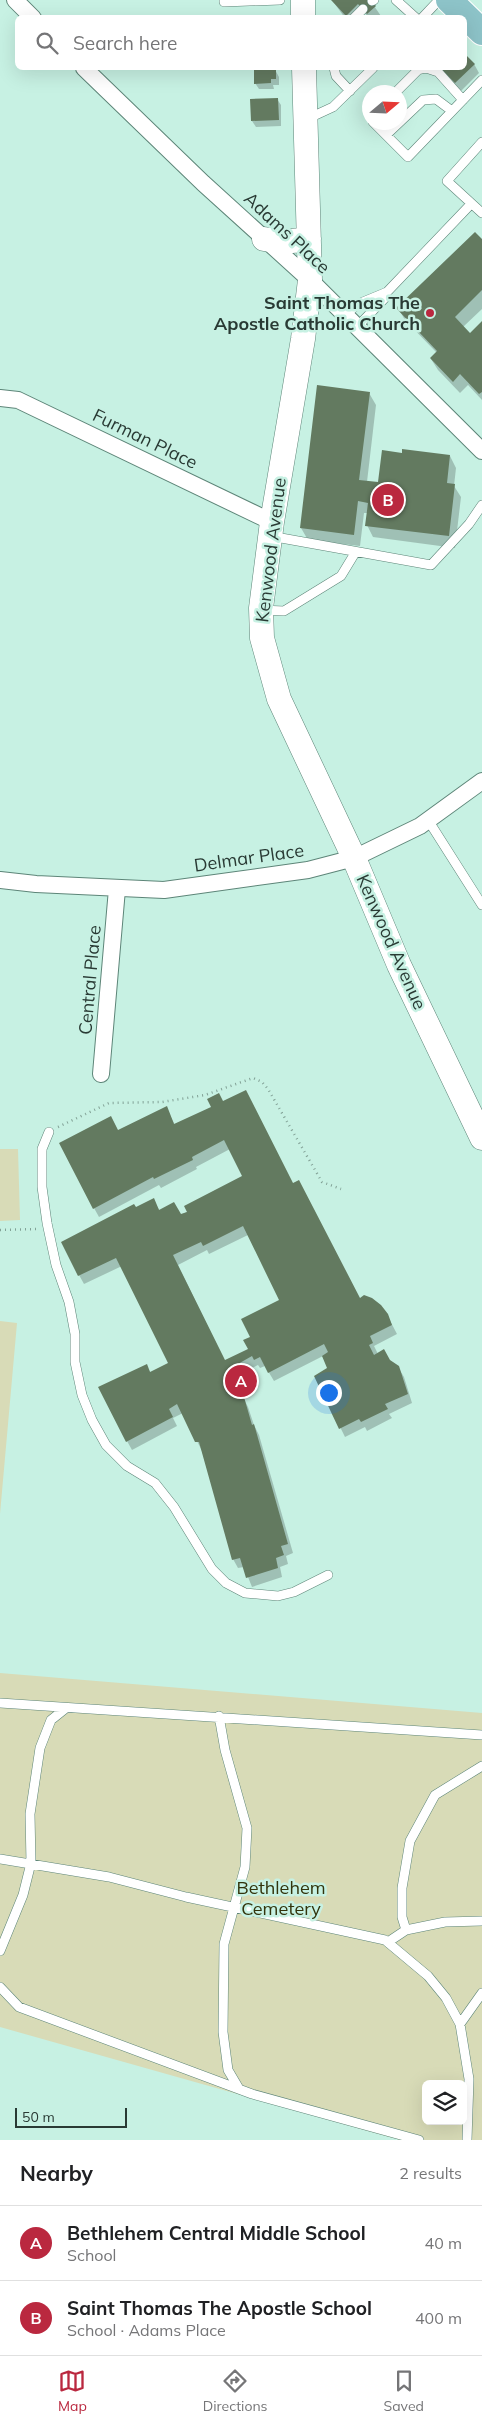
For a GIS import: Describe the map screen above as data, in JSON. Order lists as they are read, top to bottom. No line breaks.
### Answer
{"streets":{"street":["Adams Place","Furman Place","Kenwood Avenue","Delmar Place","Central Place"]},"crossings":[["Adams Place","Kenwood Avenue"],["Furman Place","Kenwood Avenue"],["Kenwood Avenue","Delmar Place"],["Delmar Place","Central Place"]],"parks":["Bethlehem Cemetery"],"places":["Saint Thomas The Apostle Catholic Church"],"scale_bar":"50 m","north":"right","page":{"search":"Search here","pins":["B","A"],"scale":"50 m","heading":["Nearby","2 results"],"list":[{"mark":"A","name":"Bethlehem Central Middle School","note":"School","value":"40 m"},{"mark":"B","name":"Saint Thomas The Apostle School","note":"School · Adams Place","value":"400 m"}],"nav":["Map","Directions","Saved"]}}
